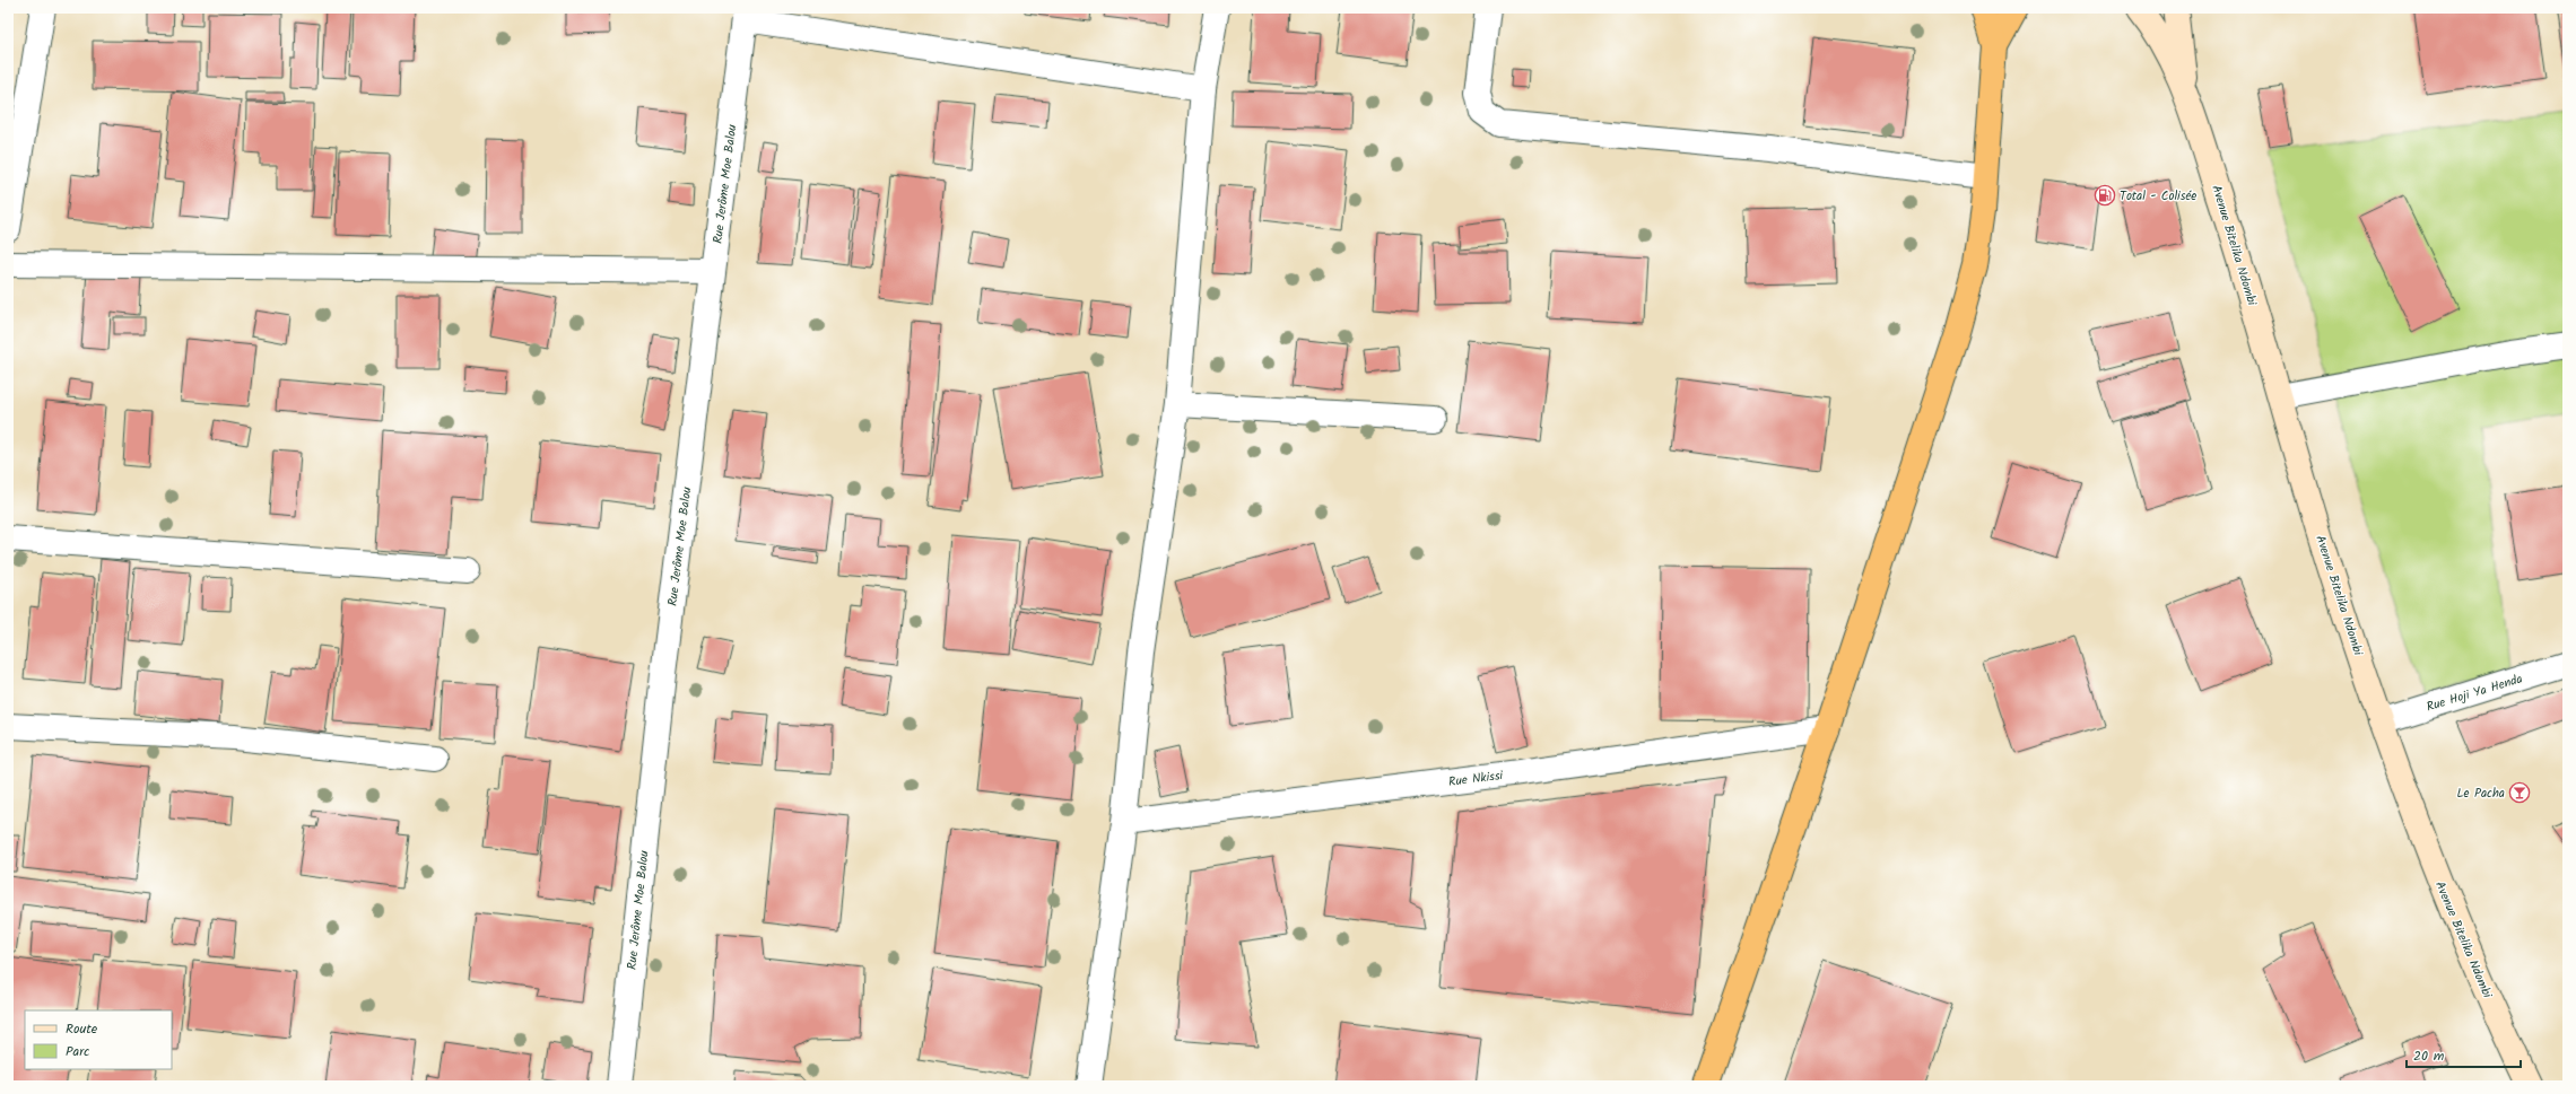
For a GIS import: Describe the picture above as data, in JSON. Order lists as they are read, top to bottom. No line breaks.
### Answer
{"streets":{"street":["Rue Jerôme Moe Balou","Avenue Bitelika Ndombi","Rue Hoji Ya Henda","Rue Nkissi"]},"crossings":[["Avenue Bitelika Ndombi","Rue Hoji Ya Henda"]],"places":{"fuel station":["Total - Colisée"],"bar":["Le Pacha"]},"legend":["Route","Parc"],"scale_bar":"20 m"}
